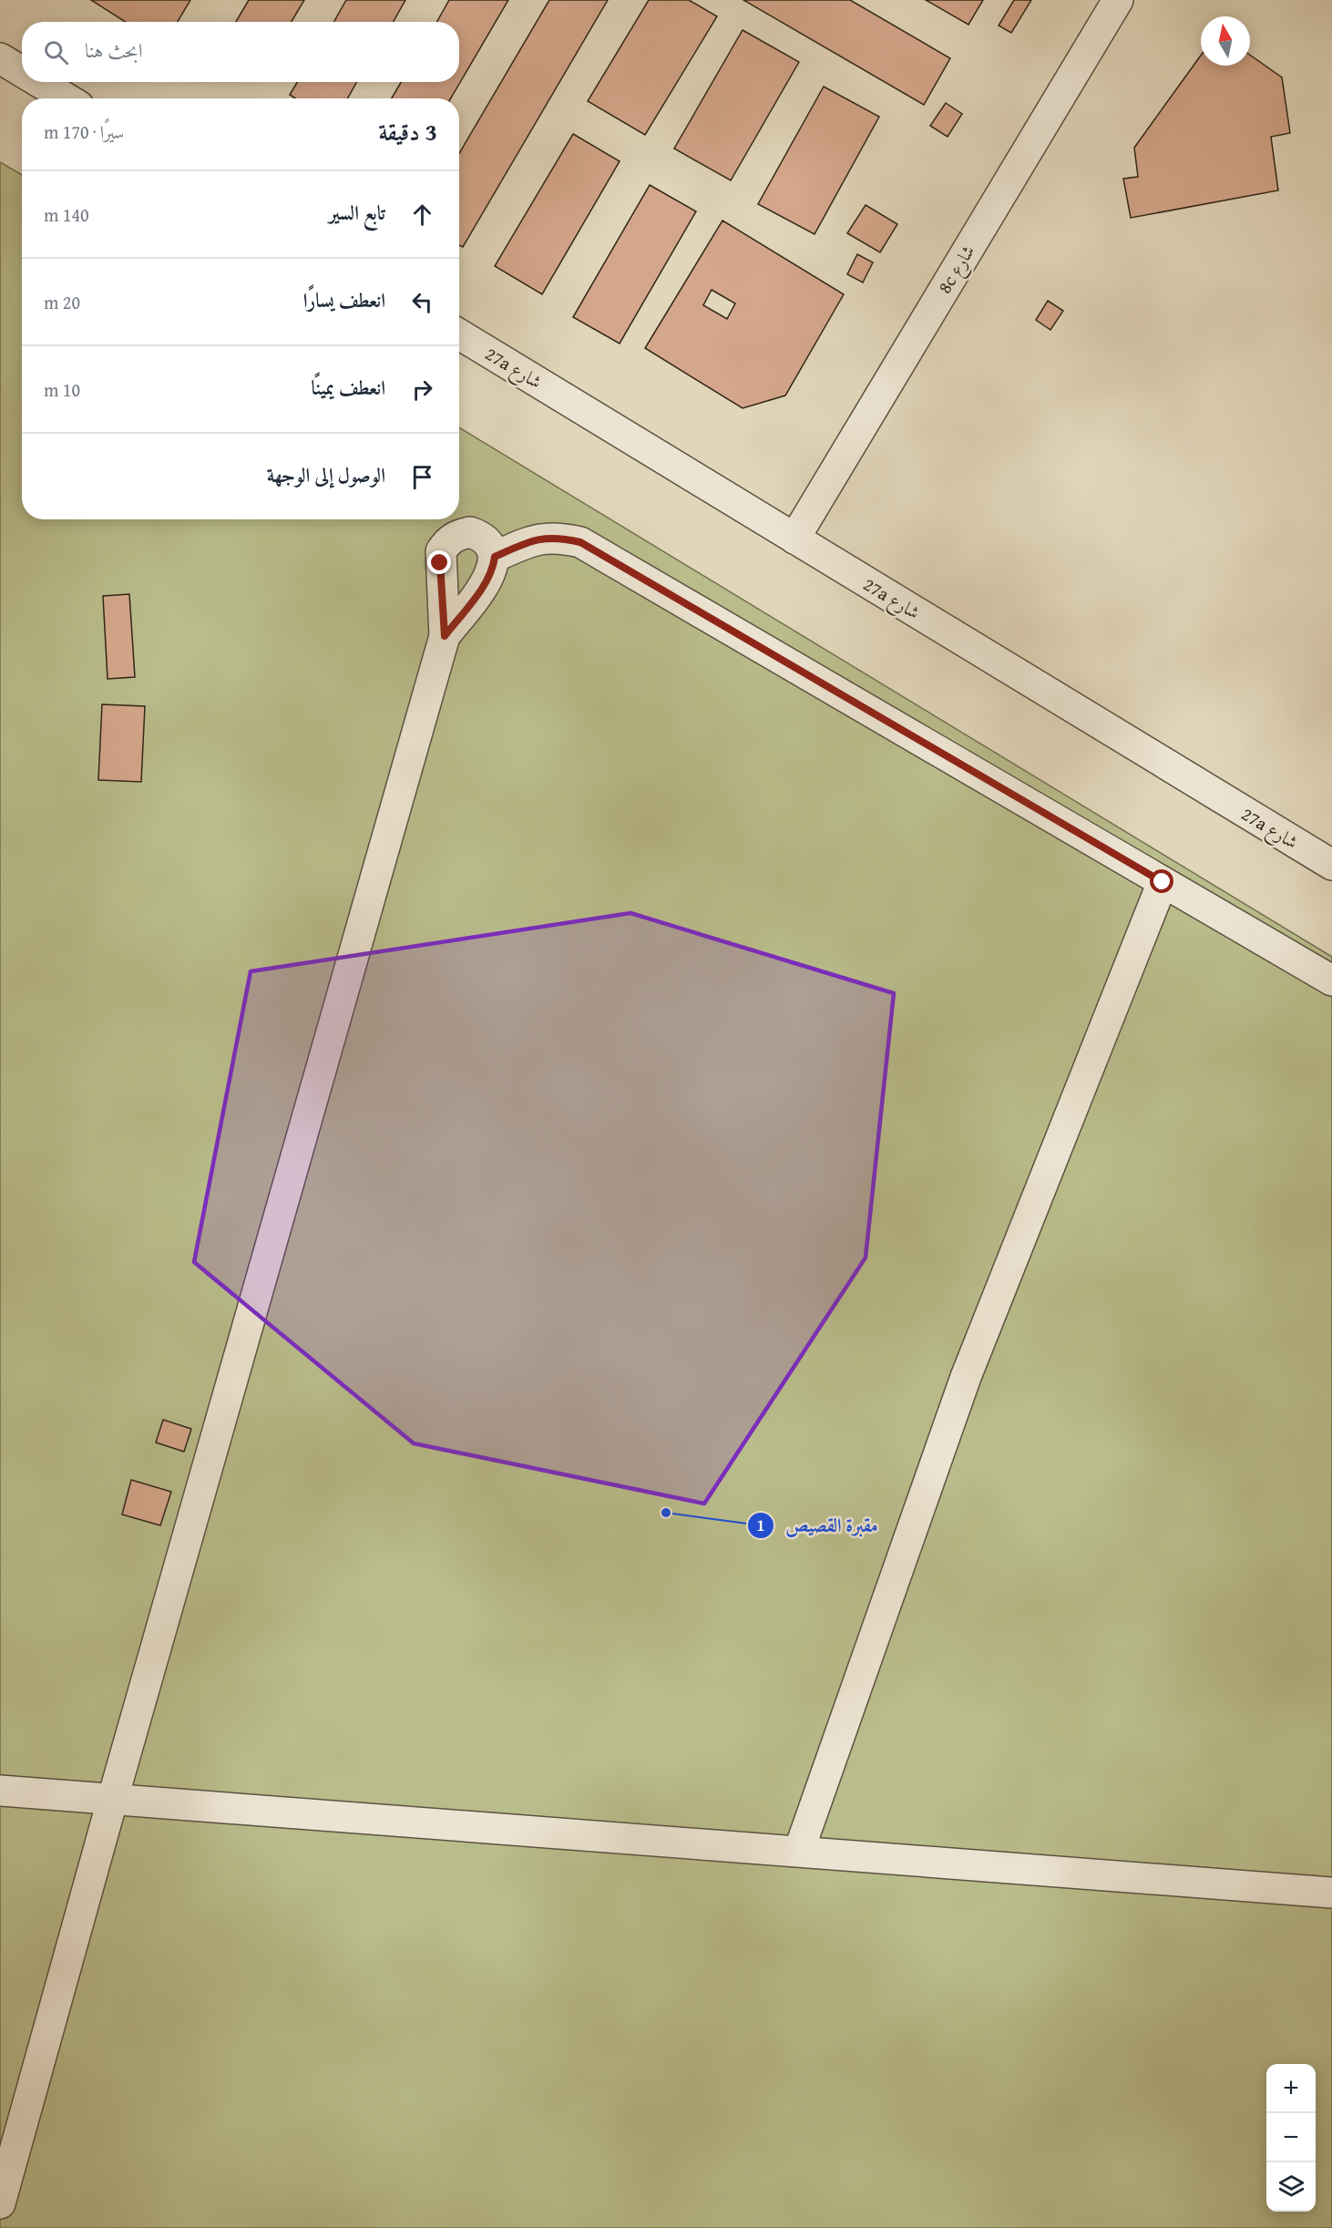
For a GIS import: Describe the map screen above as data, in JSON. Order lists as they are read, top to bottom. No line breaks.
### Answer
{"streets":{"street":["8c شارع","27a شارع"]},"crossings":[["8c شارع","27a شارع"]],"places":["مقبرة القصيص"],"north":"top","page":{"search":"ابحث هنا","heading":["3 دقيقة","سيرًا · 170 m"],"list":[["تابع السير","140 m"],["انعطف يسارًا","20 m"],["انعطف يمينًا","10 m"],"الوصول إلى الوجهة"],"map_buttons":["+","−"]}}
